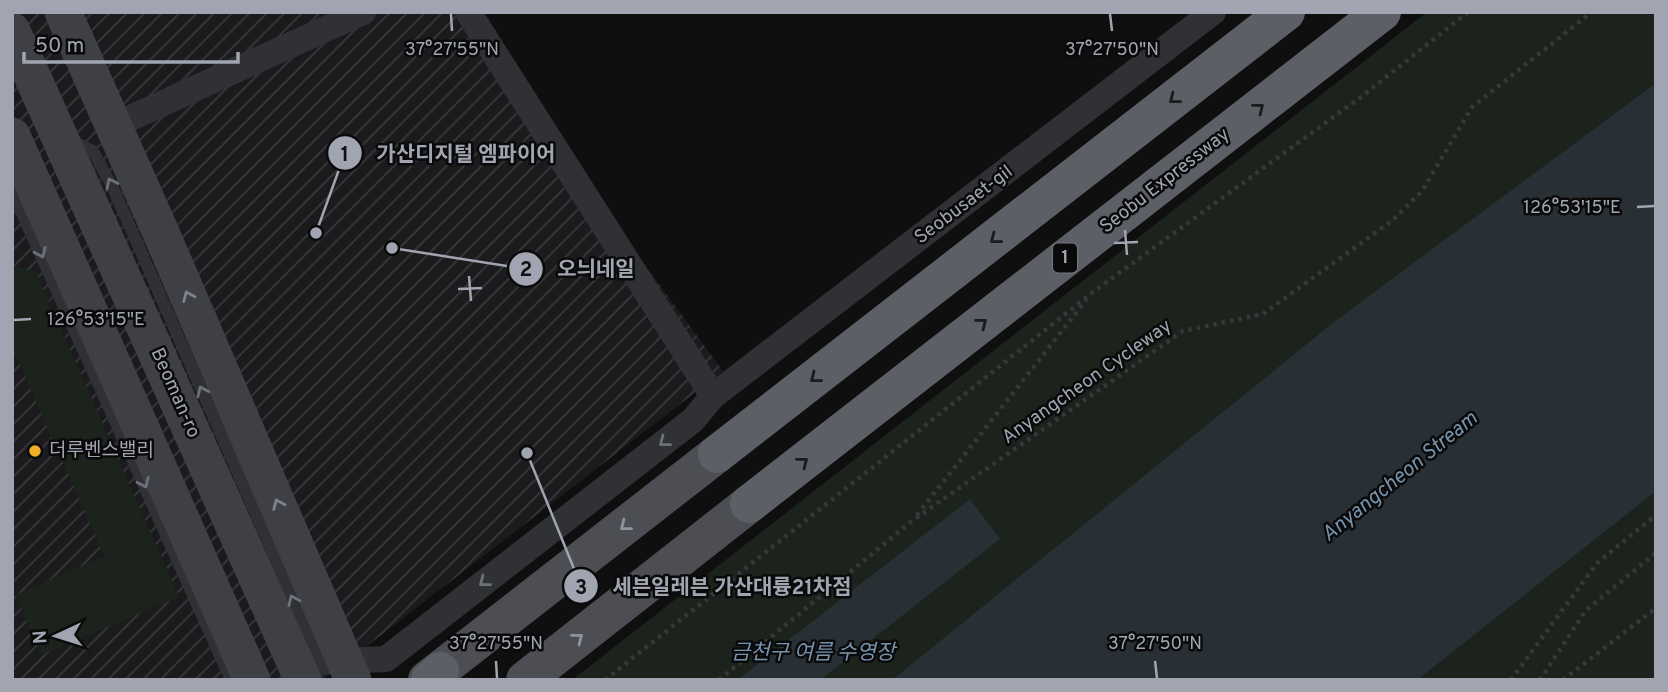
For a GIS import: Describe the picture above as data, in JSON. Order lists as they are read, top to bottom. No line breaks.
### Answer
{"streets":{"highway":["Seobu Expressway","1"],"main road":["Beoman-ro"],"street":["Seobusaet-gil"],"path":["Anyangcheon Cycleway"]},"crossings":[["Seobu Expressway","1"],["Seobusaet-gil","Beoman-ro"]],"one_way":["Seobusaet-gil"],"water":["Anyangcheon Stream","금천구 여름 수영장"],"places":["가산디지털 엠파이어","오늬네일","더루벤스밸리","세븐일레븐 가산대륭21차점"],"scale_bar":"50 m","north":"left","coordinates":["37°27'55\"N","37°27'50\"N","126°53'15\"E"]}
